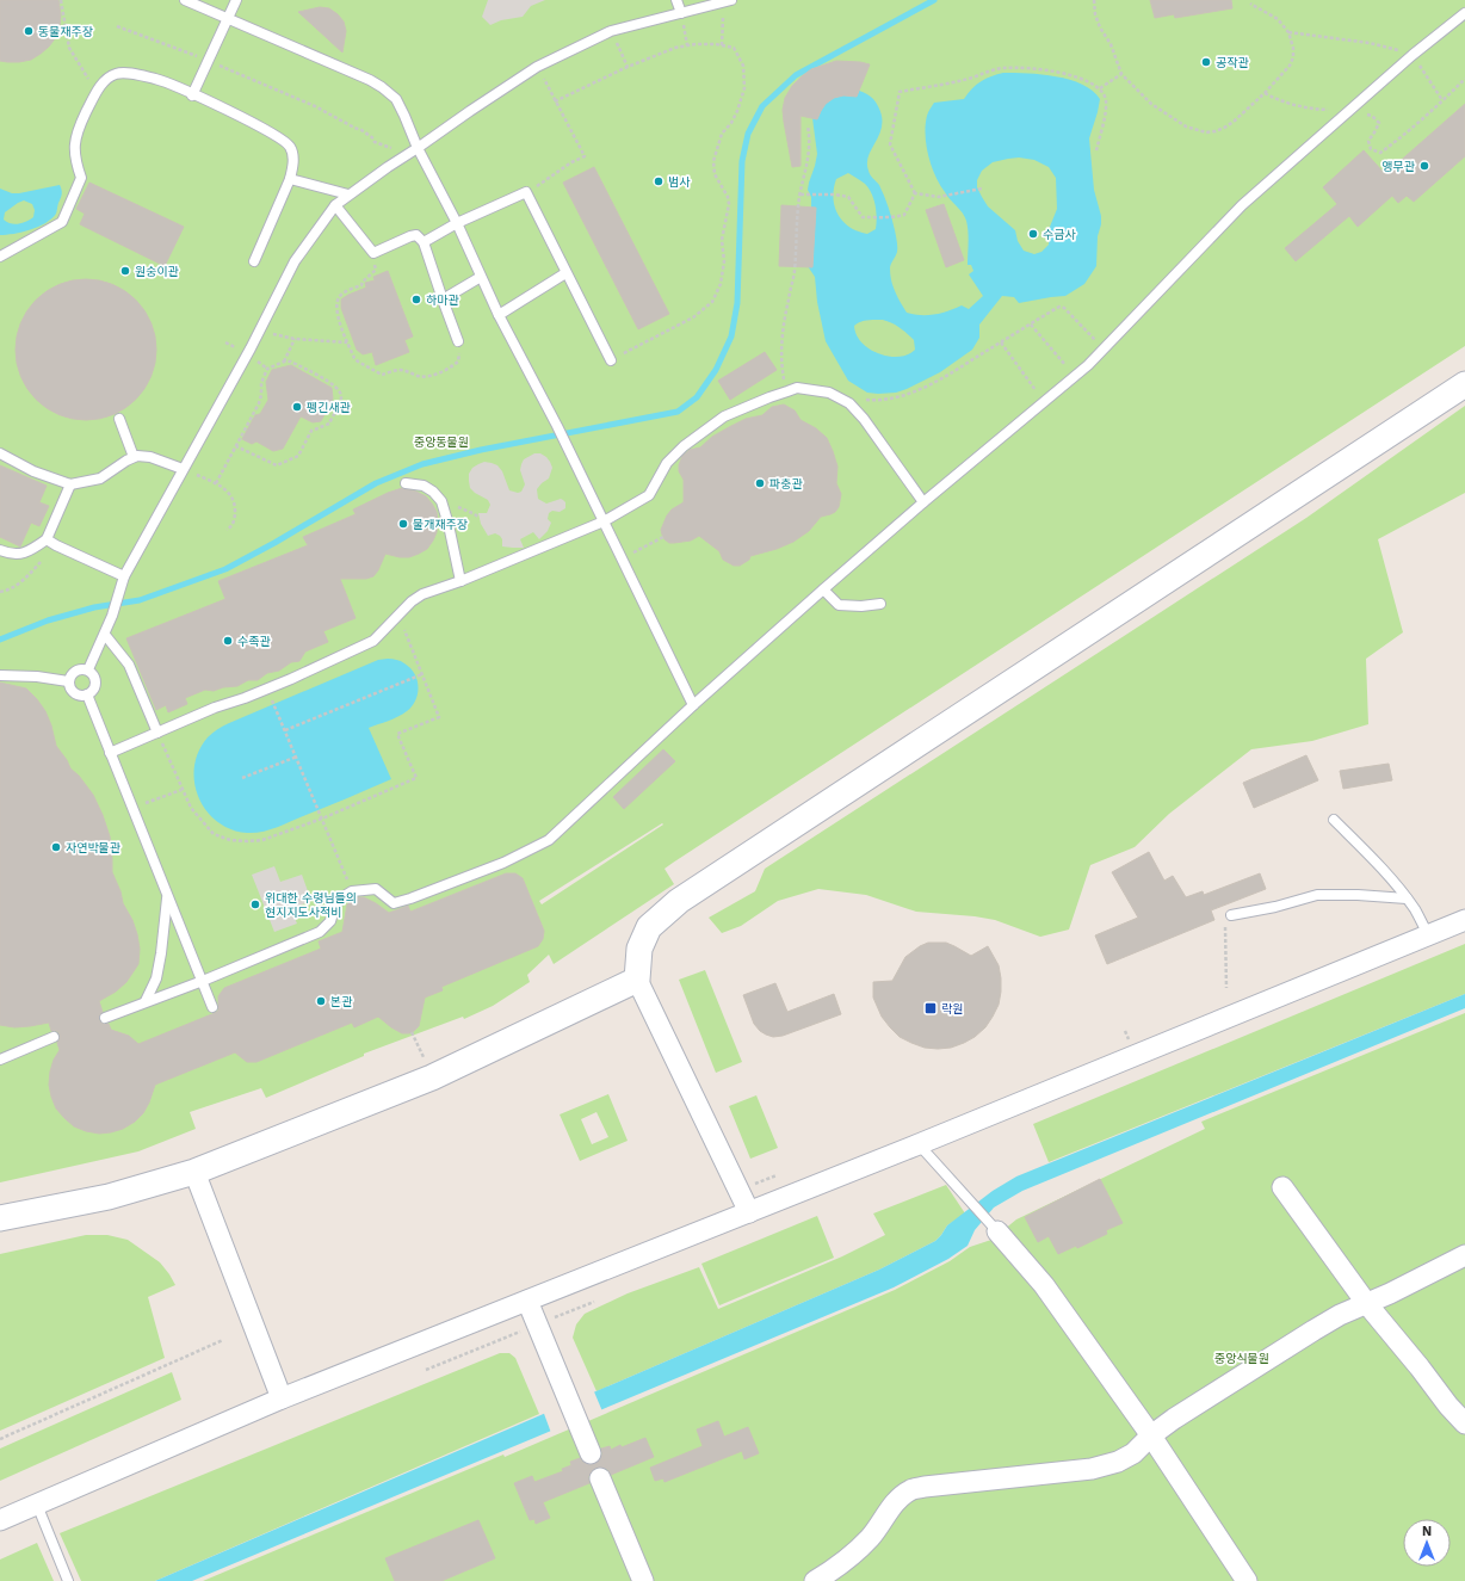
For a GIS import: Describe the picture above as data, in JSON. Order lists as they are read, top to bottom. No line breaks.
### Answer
{"parks":["중앙동물원","중앙식물원"],"places":{"other":["동물재주장","공작관","앵무관","범사","수금사","원숭이관","하마관","펭긴새관","파충관","물개재주장","수족관","자연박물관","위대한 수령님들의 현지지도사적비","본관"],"transit":["락원"]},"north":"top"}
